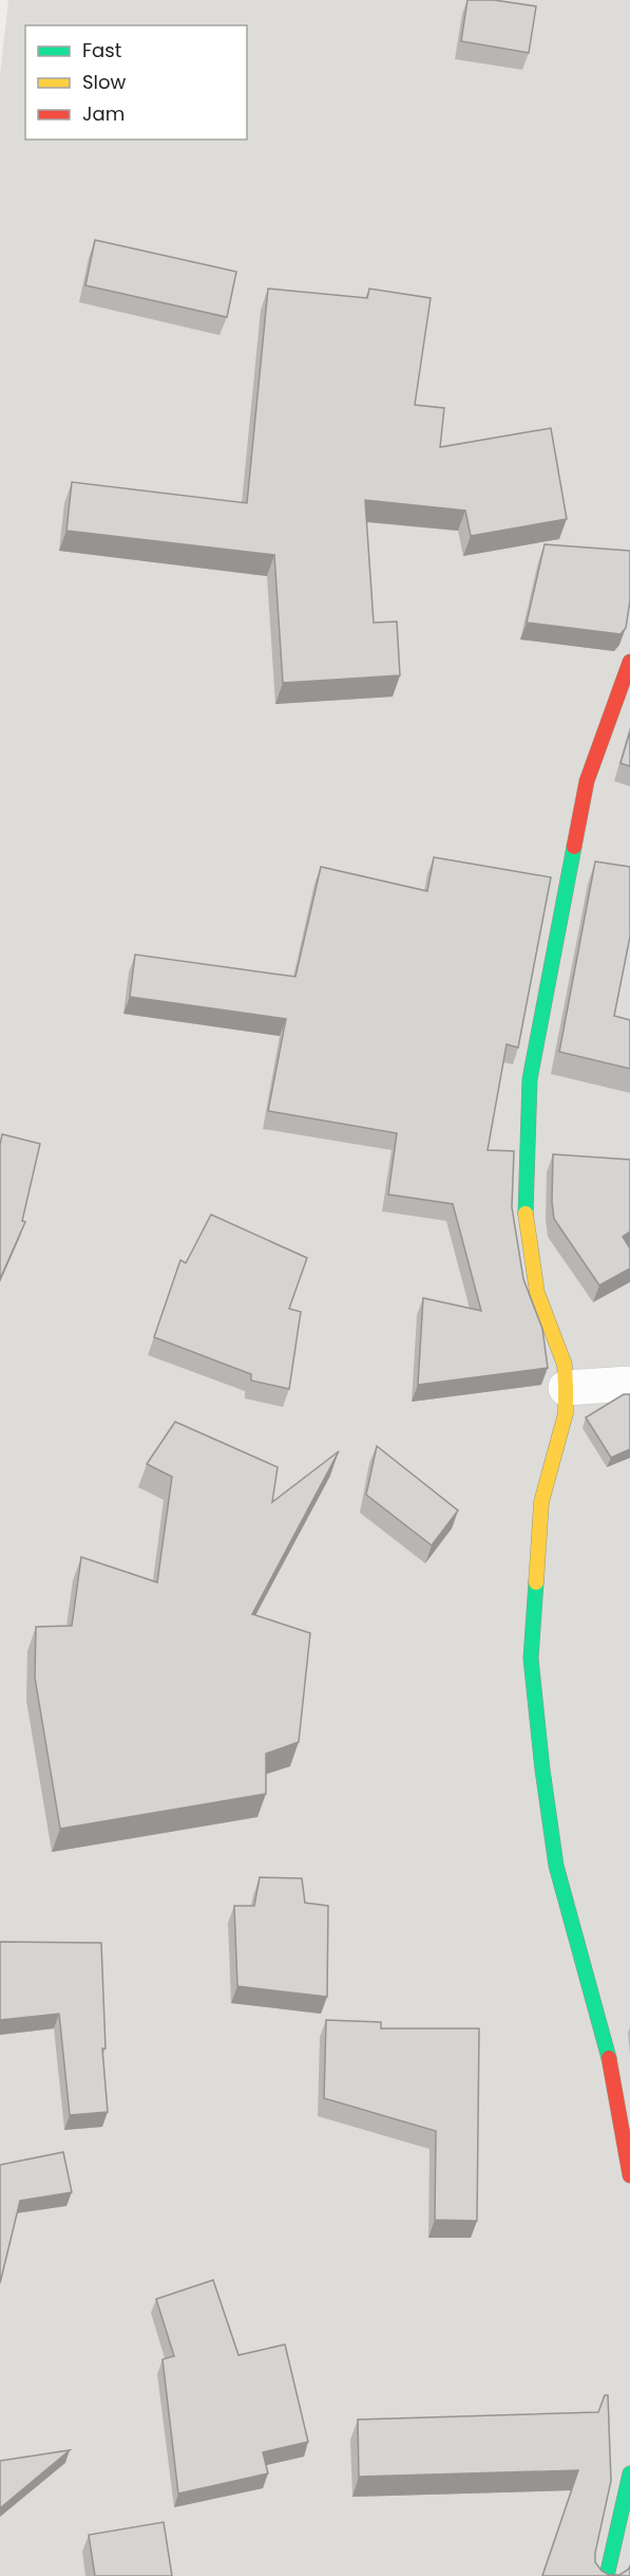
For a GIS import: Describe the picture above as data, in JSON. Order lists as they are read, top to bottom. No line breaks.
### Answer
{"legend":["Fast","Slow","Jam"]}
